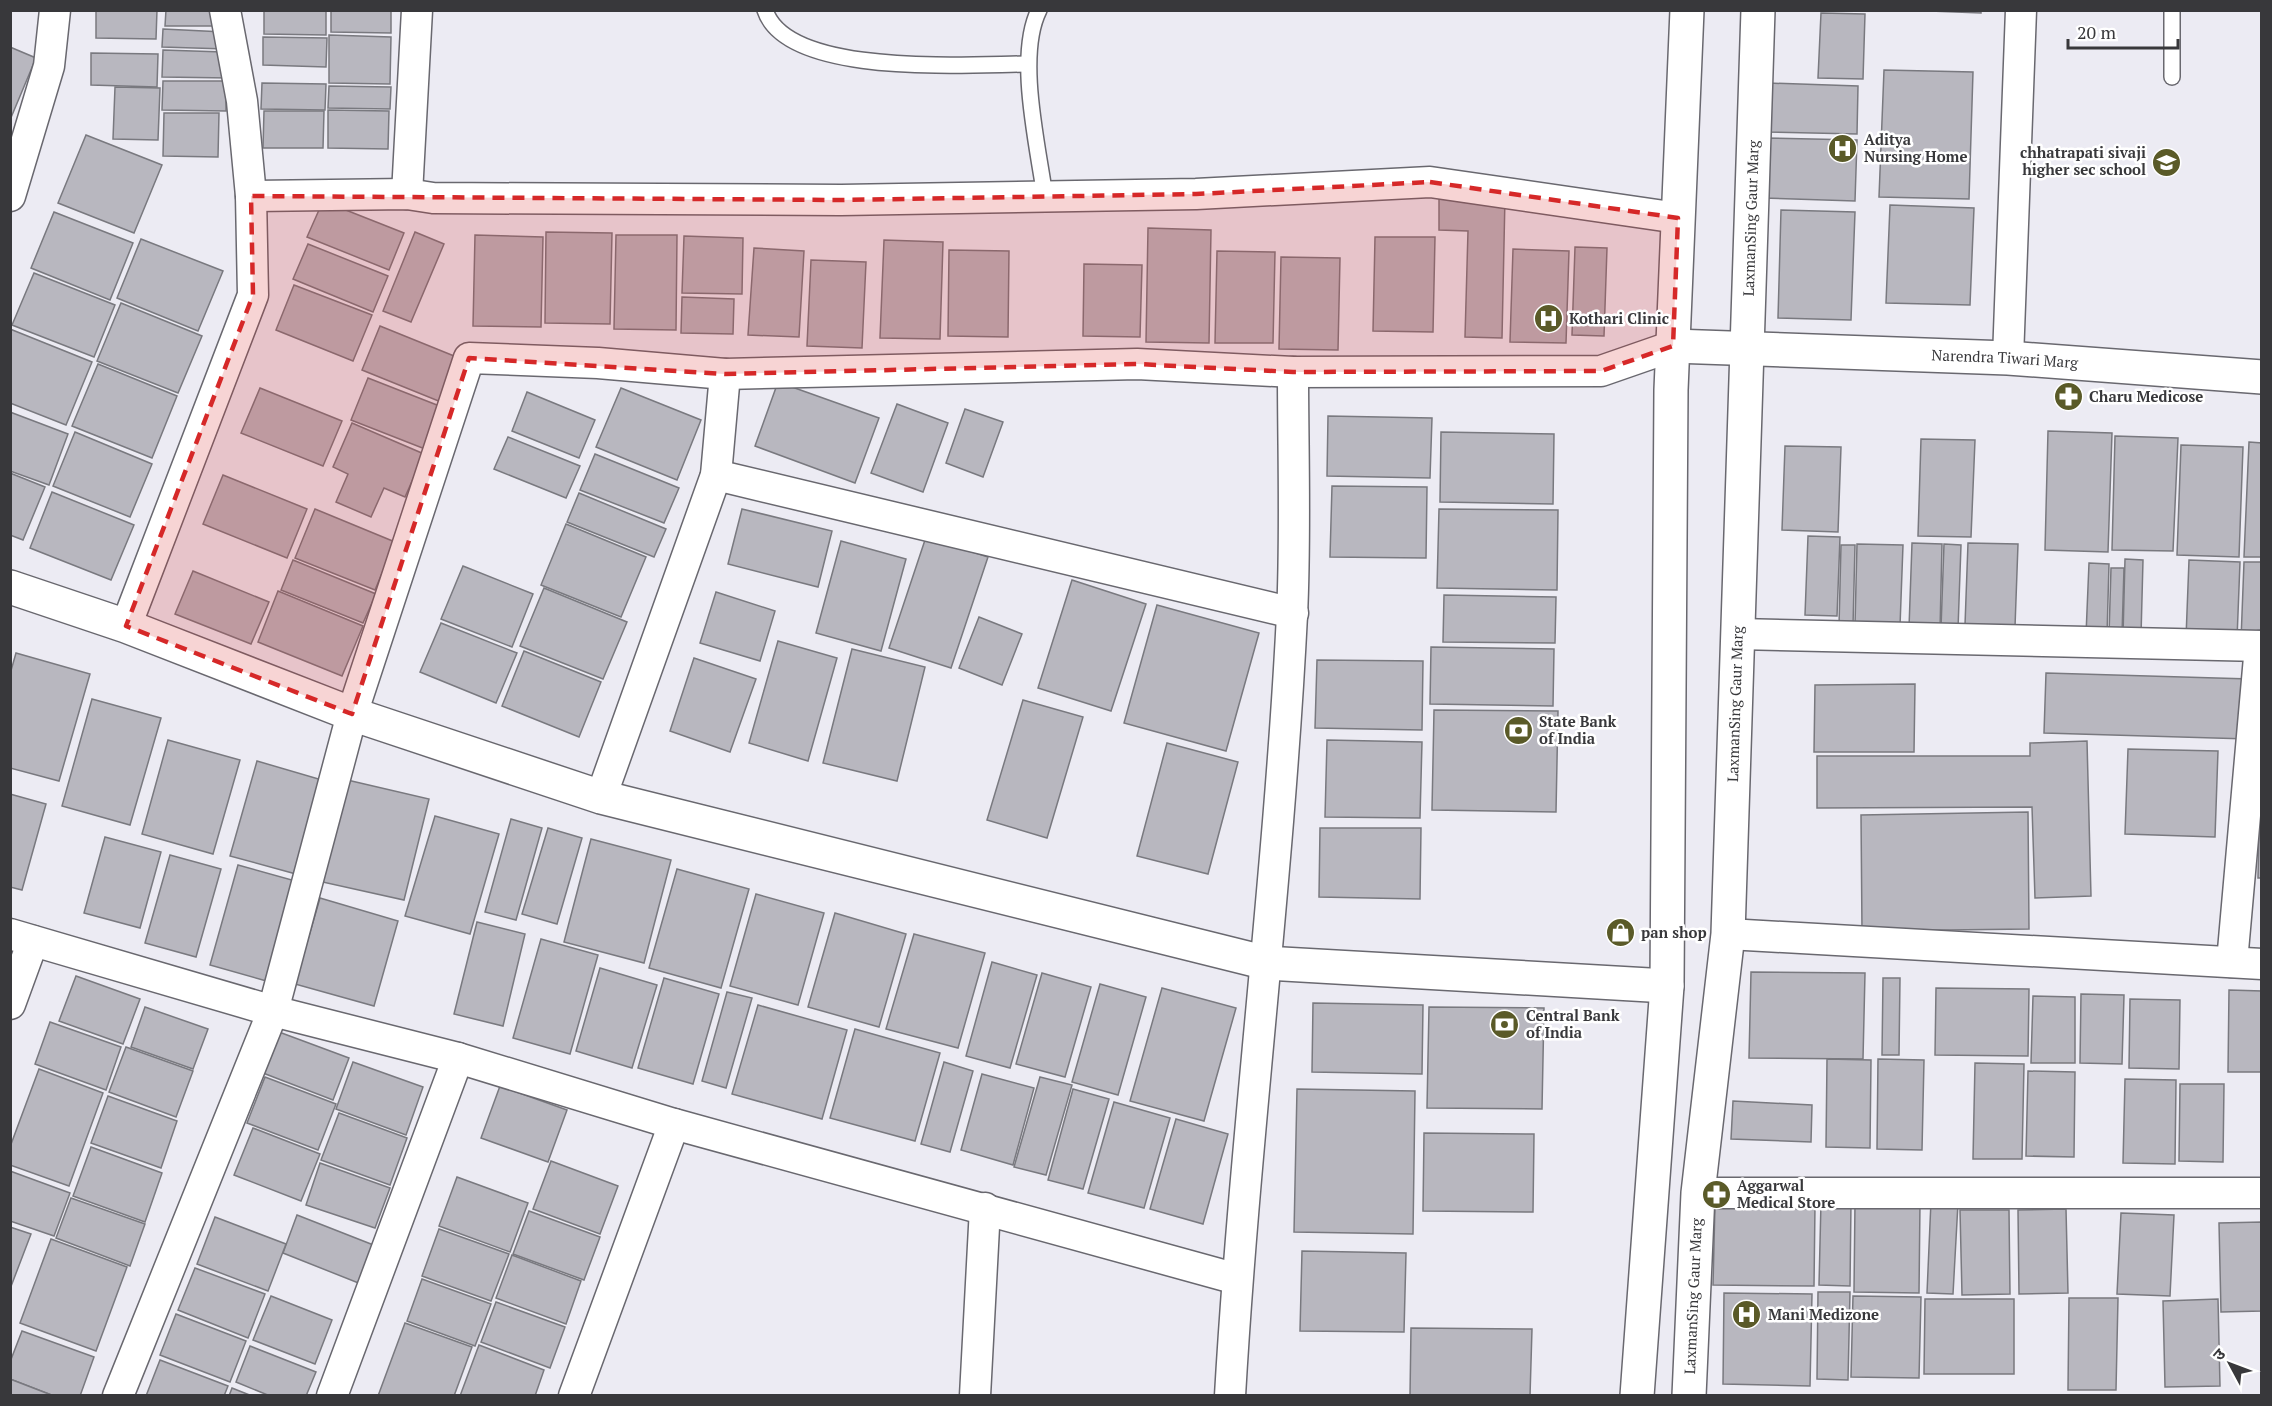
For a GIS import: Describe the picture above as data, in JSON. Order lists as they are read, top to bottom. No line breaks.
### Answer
{"streets":{"main road":["LaxmanSing Gaur Marg","Narendra Tiwari Marg"]},"crossings":[["LaxmanSing Gaur Marg","Narendra Tiwari Marg"]],"places":{"hospital":["Aditya Nursing Home","Kothari Clinic","Mani Medizone"],"school or university":["chhatrapati sivaji higher sec school"],"pharmacy":["Charu Medicose","Aggarwal Medical Store"],"bank":["State Bank of India","Central Bank of India"],"shop":["pan shop"]},"scale_bar":"20 m","north":"top left"}
